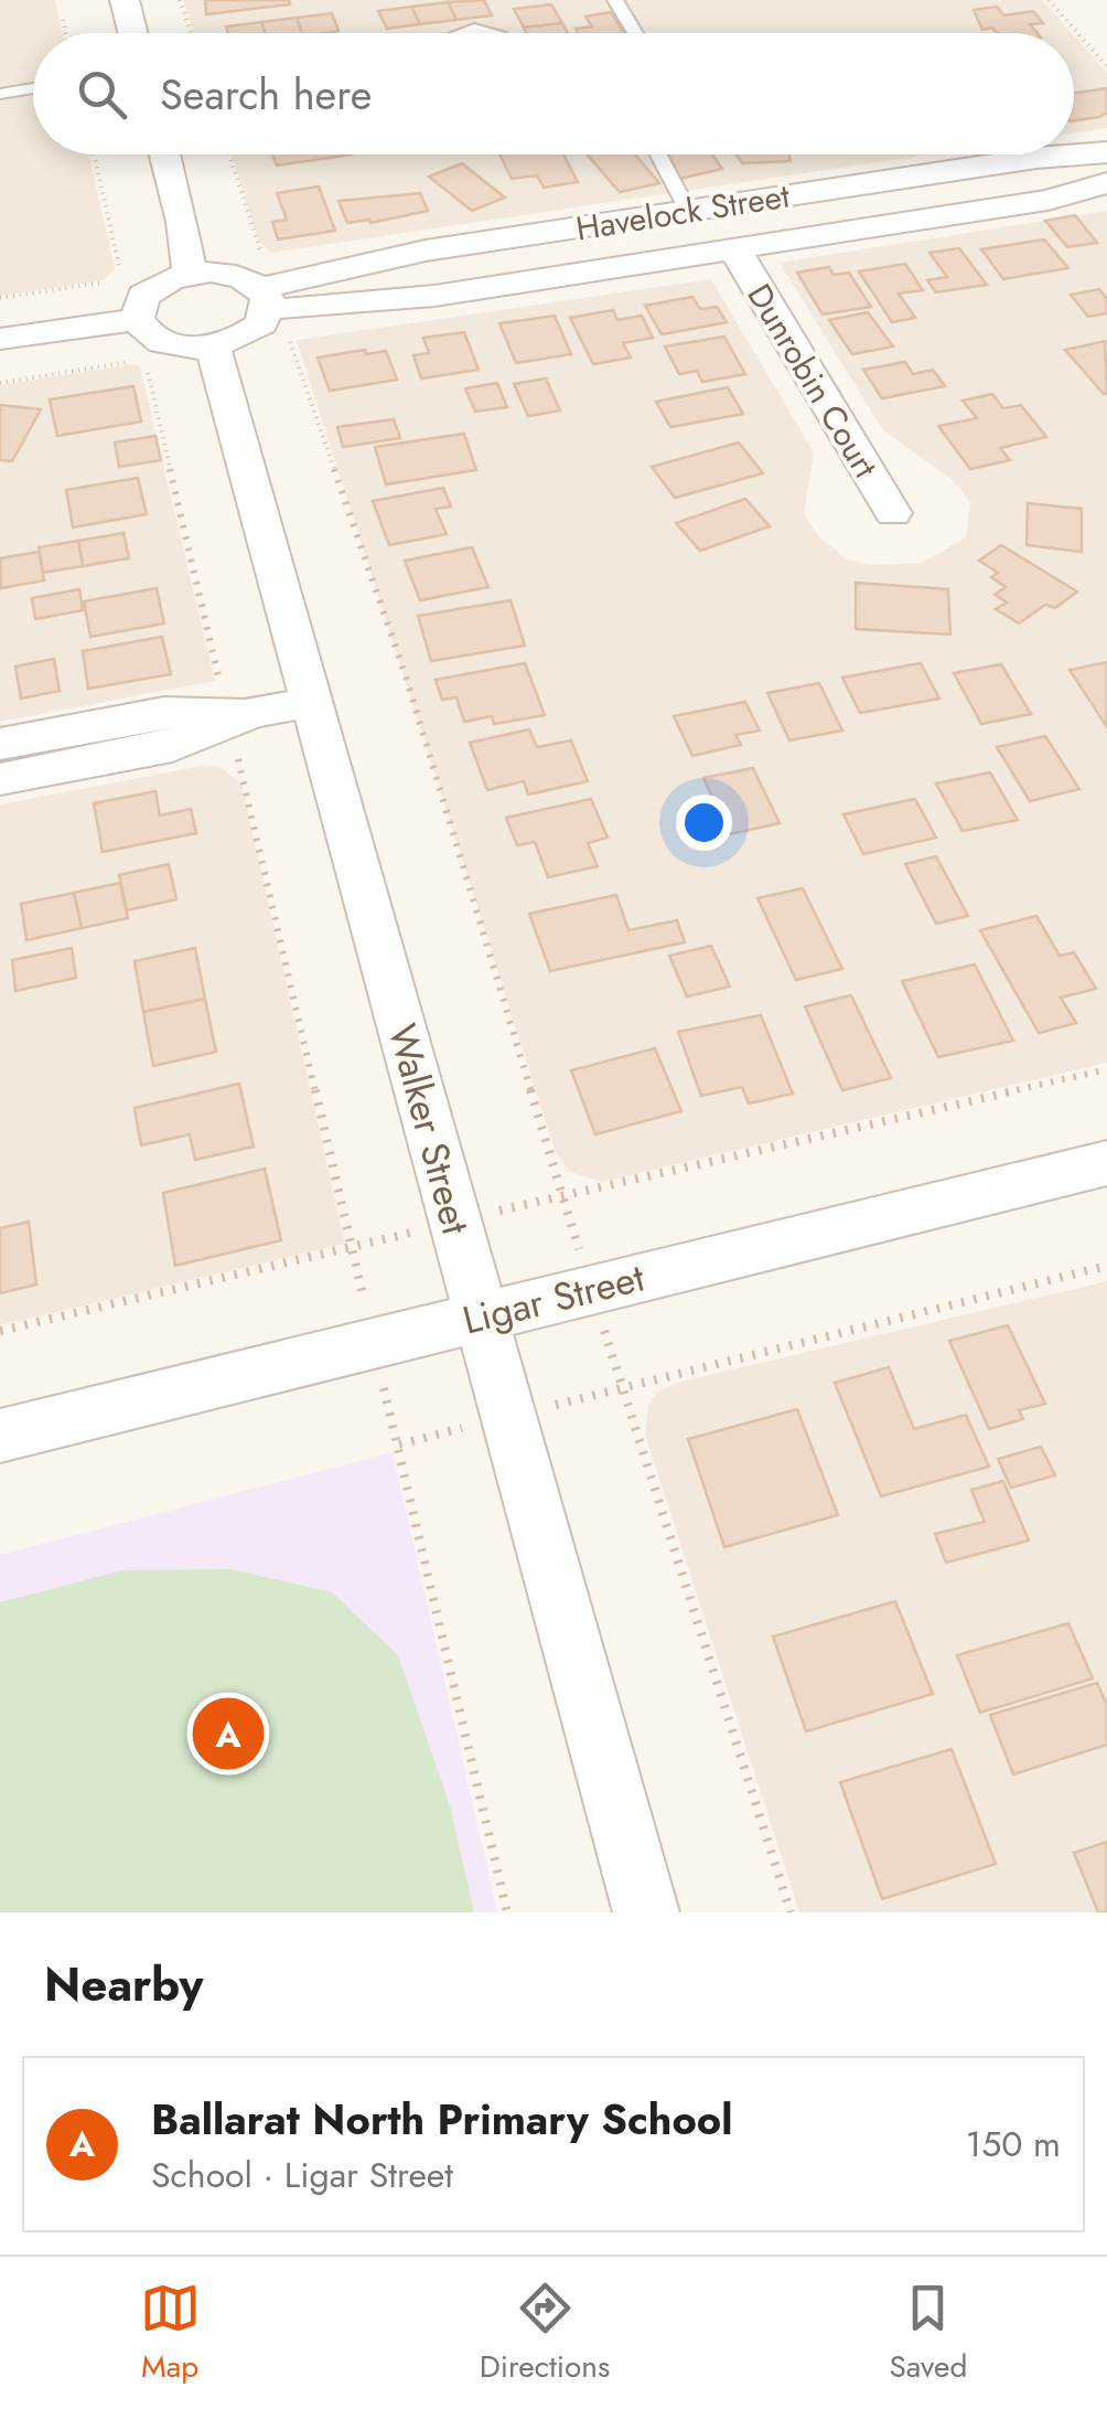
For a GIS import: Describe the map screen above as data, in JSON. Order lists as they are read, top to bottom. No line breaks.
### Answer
{"streets":{"street":["Havelock Street","Dunrobin Court","Walker Street","Ligar Street"]},"crossings":[["Havelock Street","Dunrobin Court"],["Walker Street","Ligar Street"]],"page":{"search":"Search here","pins":"A","heading":"Nearby","list":[{"mark":"A","name":"Ballarat North Primary School","note":"School · Ligar Street","value":"150 m"}],"nav":["Map","Directions","Saved"]}}
